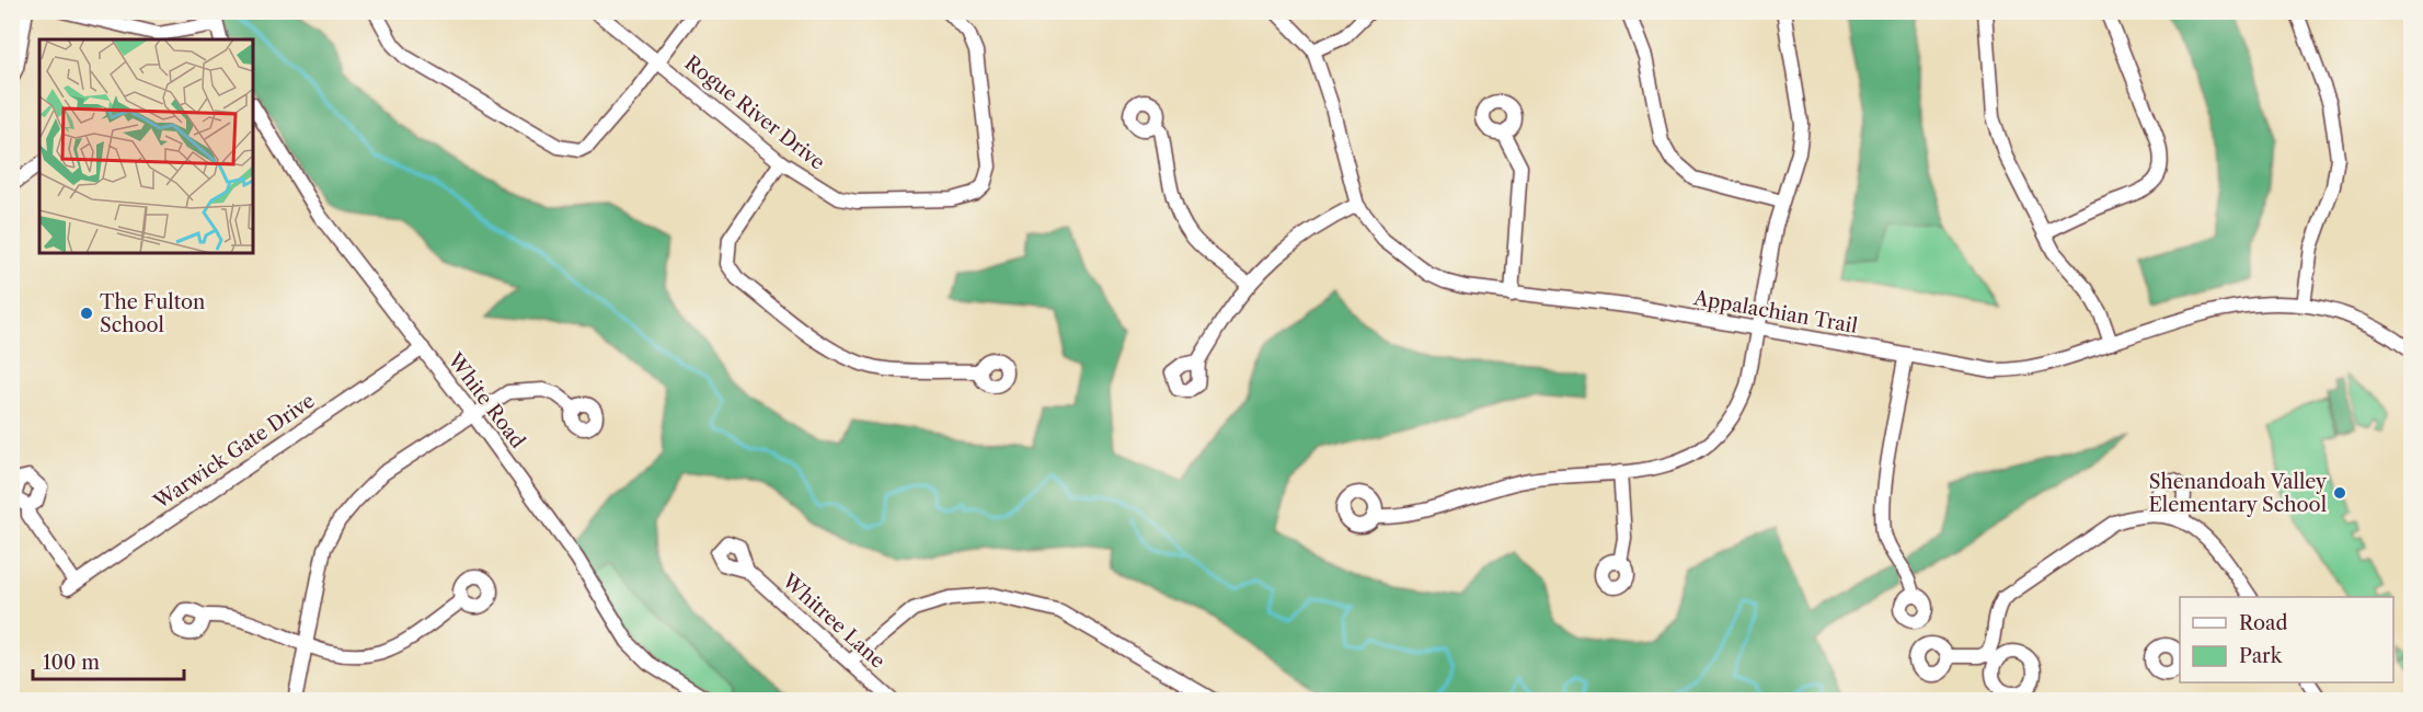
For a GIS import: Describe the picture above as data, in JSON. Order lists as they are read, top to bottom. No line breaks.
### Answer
{"streets":{"street":["Rogue River Drive","Appalachian Trail","White Road","Warwick Gate Drive","Whitree Lane"]},"crossings":[["White Road","Warwick Gate Drive"]],"places":["The Fulton School","Shenandoah Valley Elementary School"],"legend":["Road","Park"],"scale_bar":"100 m"}
